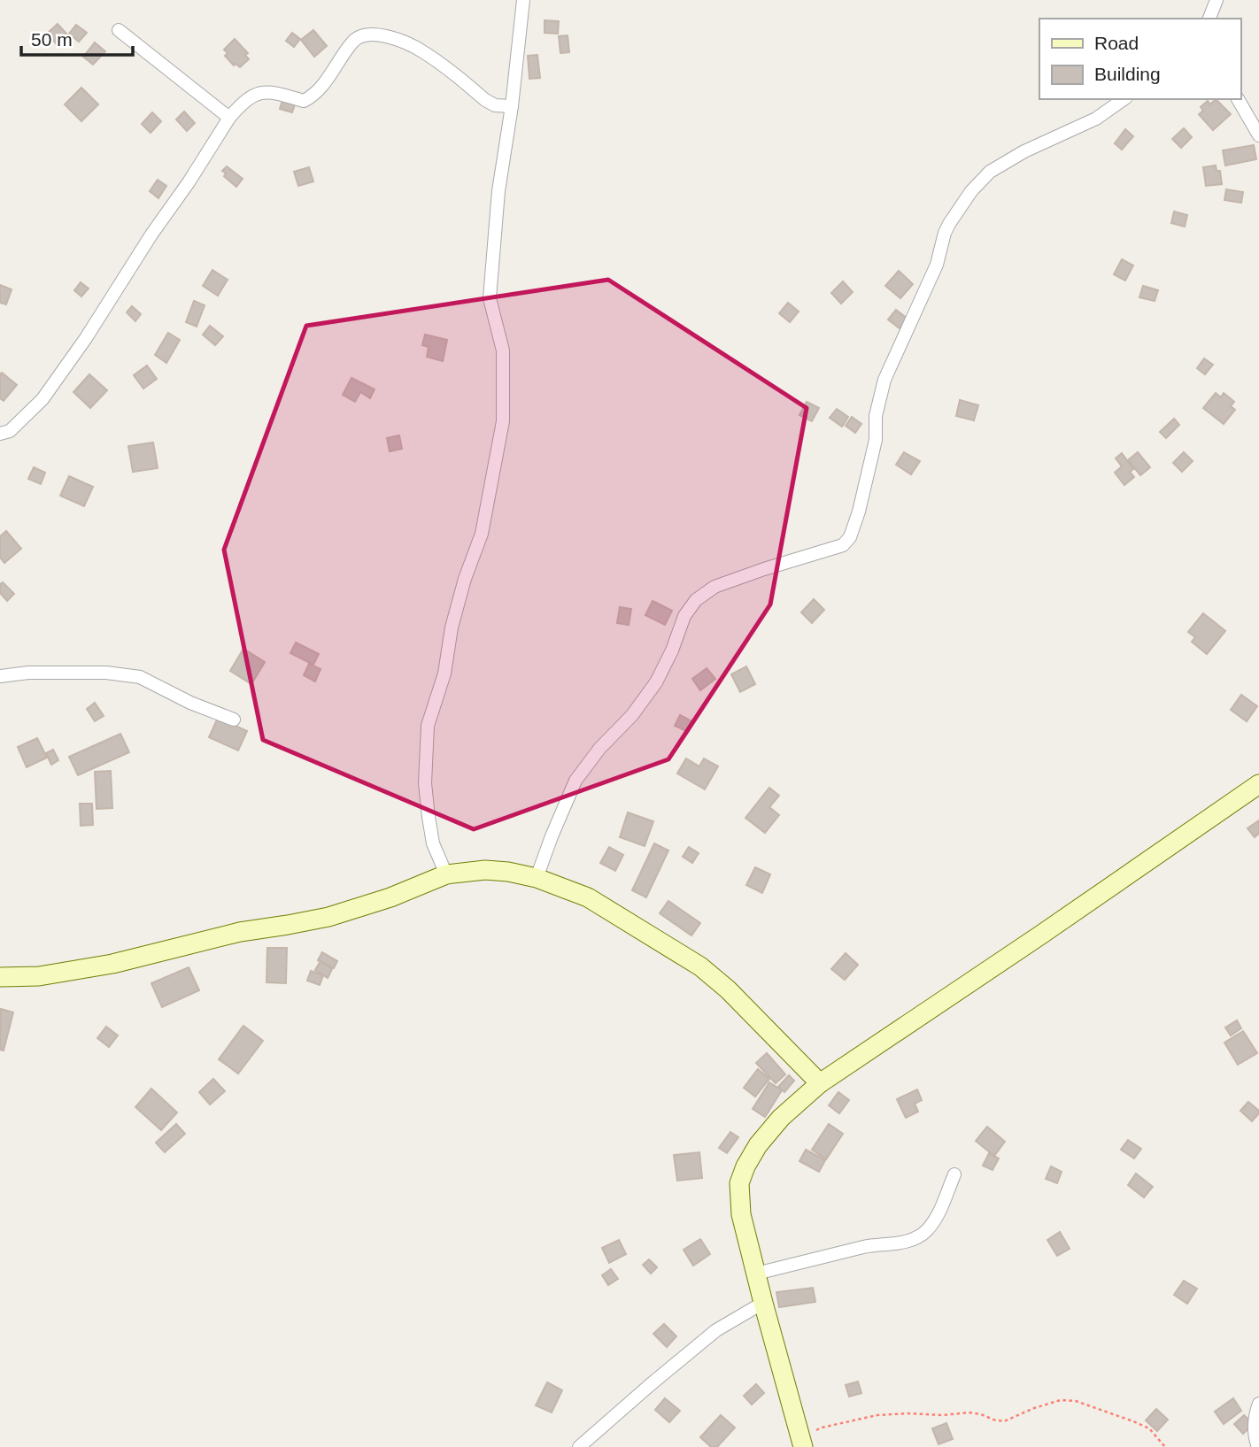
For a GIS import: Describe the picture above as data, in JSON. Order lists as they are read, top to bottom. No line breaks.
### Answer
{"legend":["Road","Building"],"scale_bar":"50 m"}
